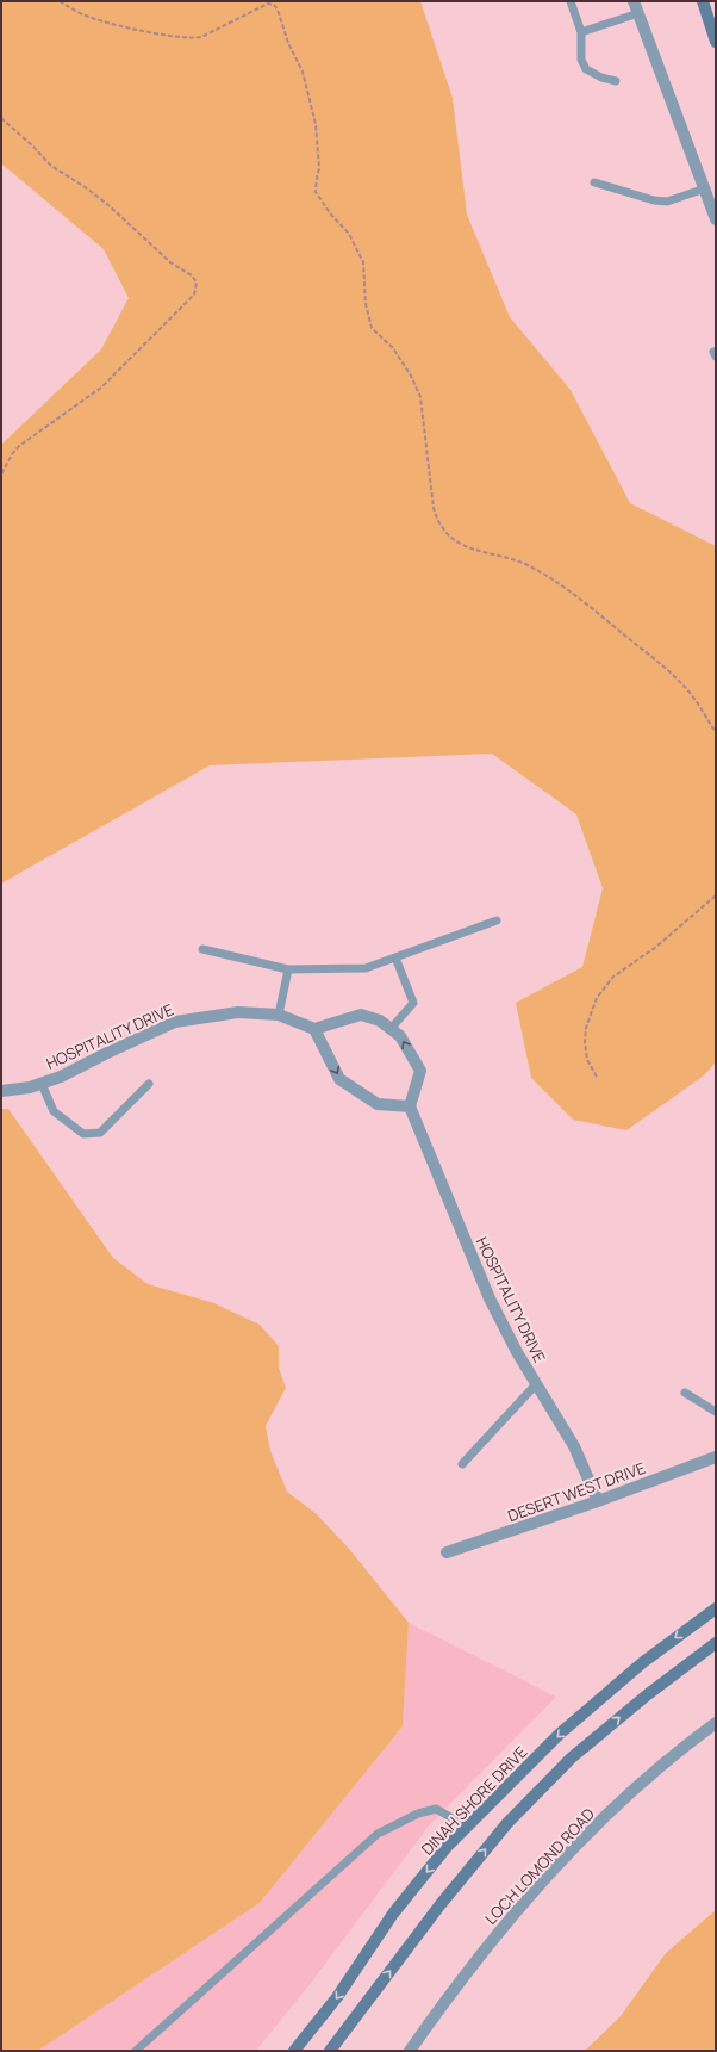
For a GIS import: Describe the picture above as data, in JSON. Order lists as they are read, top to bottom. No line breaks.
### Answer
{"streets":{"main road":["DINAH SHORE DRIVE"],"street":["HOSPITALITY DRIVE","DESERT WEST DRIVE","LOCH LOMOND ROAD"]},"crossings":[["HOSPITALITY DRIVE","DESERT WEST DRIVE"]]}
